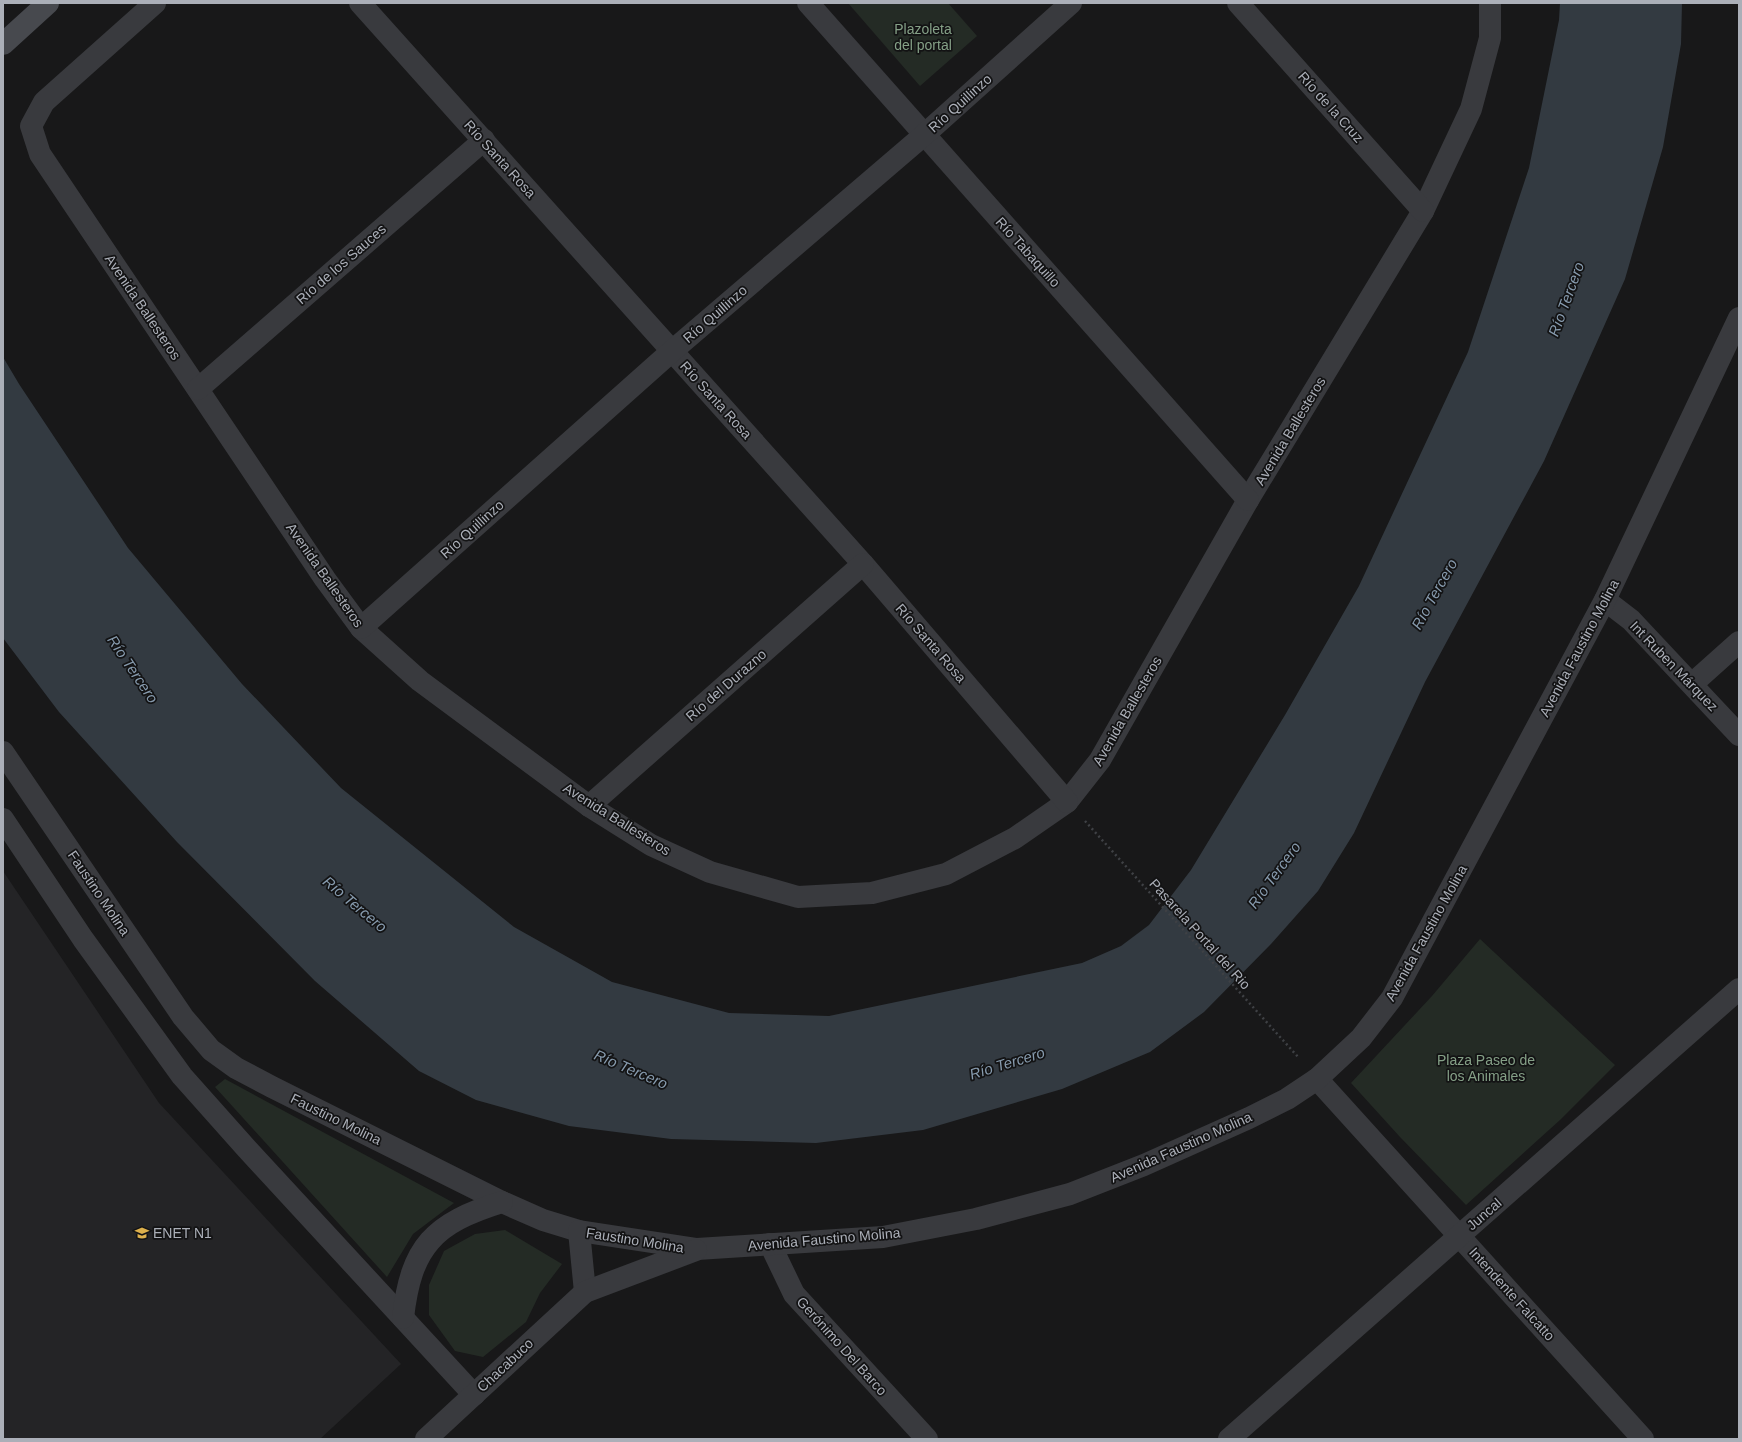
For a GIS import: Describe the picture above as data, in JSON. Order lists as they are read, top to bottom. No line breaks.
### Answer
{"streets":{"street":["Río Quillinzo","Río de la Cruz","Río Santa Rosa","Río Tabaquillo","Río de los Sauces","Avenida Ballesteros","Avenida Faustino Molina","Int Ruben Márquez","Río del Durazno","Faustino Molina","Juncal","Intendente Falcatto","Gerónimo Del Barco","Chacabuco"],"path":["Pasarela Portal del Rio"]},"crossings":[["Río Quillinzo","Río Santa Rosa"],["Río Quillinzo","Río Tabaquillo"],["Río Quillinzo","Avenida Ballesteros"],["Río de la Cruz","Avenida Ballesteros"],["Río Santa Rosa","Río de los Sauces"],["Río Santa Rosa","Avenida Ballesteros"],["Río Santa Rosa","Río del Durazno"],["Río Santa Rosa","Pasarela Portal del Rio"],["Río Tabaquillo","Avenida Ballesteros"],["Río de los Sauces","Avenida Ballesteros"],["Avenida Ballesteros","Río del Durazno"],["Avenida Ballesteros","Pasarela Portal del Rio"],["Avenida Faustino Molina","Int Ruben Márquez"],["Avenida Faustino Molina","Faustino Molina"],["Avenida Faustino Molina","Pasarela Portal del Rio"],["Avenida Faustino Molina","Intendente Falcatto"],["Avenida Faustino Molina","Gerónimo Del Barco"],["Faustino Molina","Chacabuco"],["Pasarela Portal del Rio","Intendente Falcatto"],["Juncal","Intendente Falcatto"]],"water":["Río Tercero"],"parks":["Plazoleta del portal","Plaza Paseo de los Animales"],"places":{"school or university":["ENET N1"]}}
